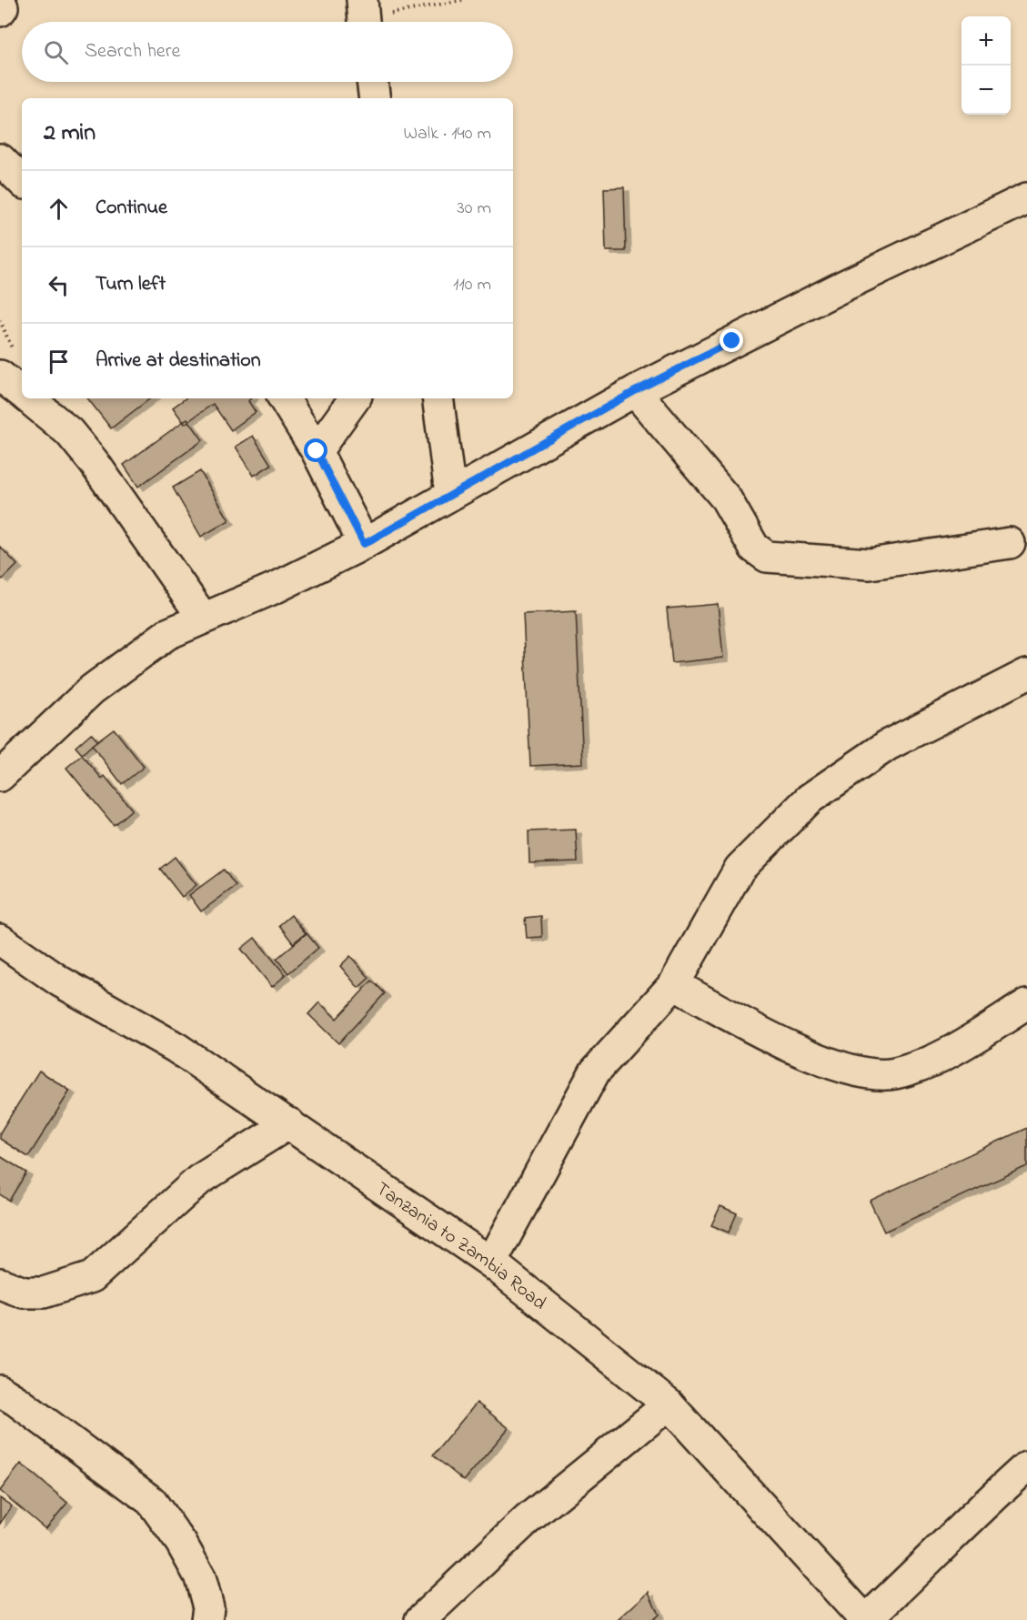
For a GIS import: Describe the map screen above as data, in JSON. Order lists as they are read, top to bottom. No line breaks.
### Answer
{"streets":{"main road":["Tanzania to Zambia Road"]},"page":{"map_buttons":["+","−"],"search":"Search here","heading":["2 min","Walk · 140 m"],"list":[["Continue","30 m"],["Turn left","110 m"],"Arrive at destination"]}}
